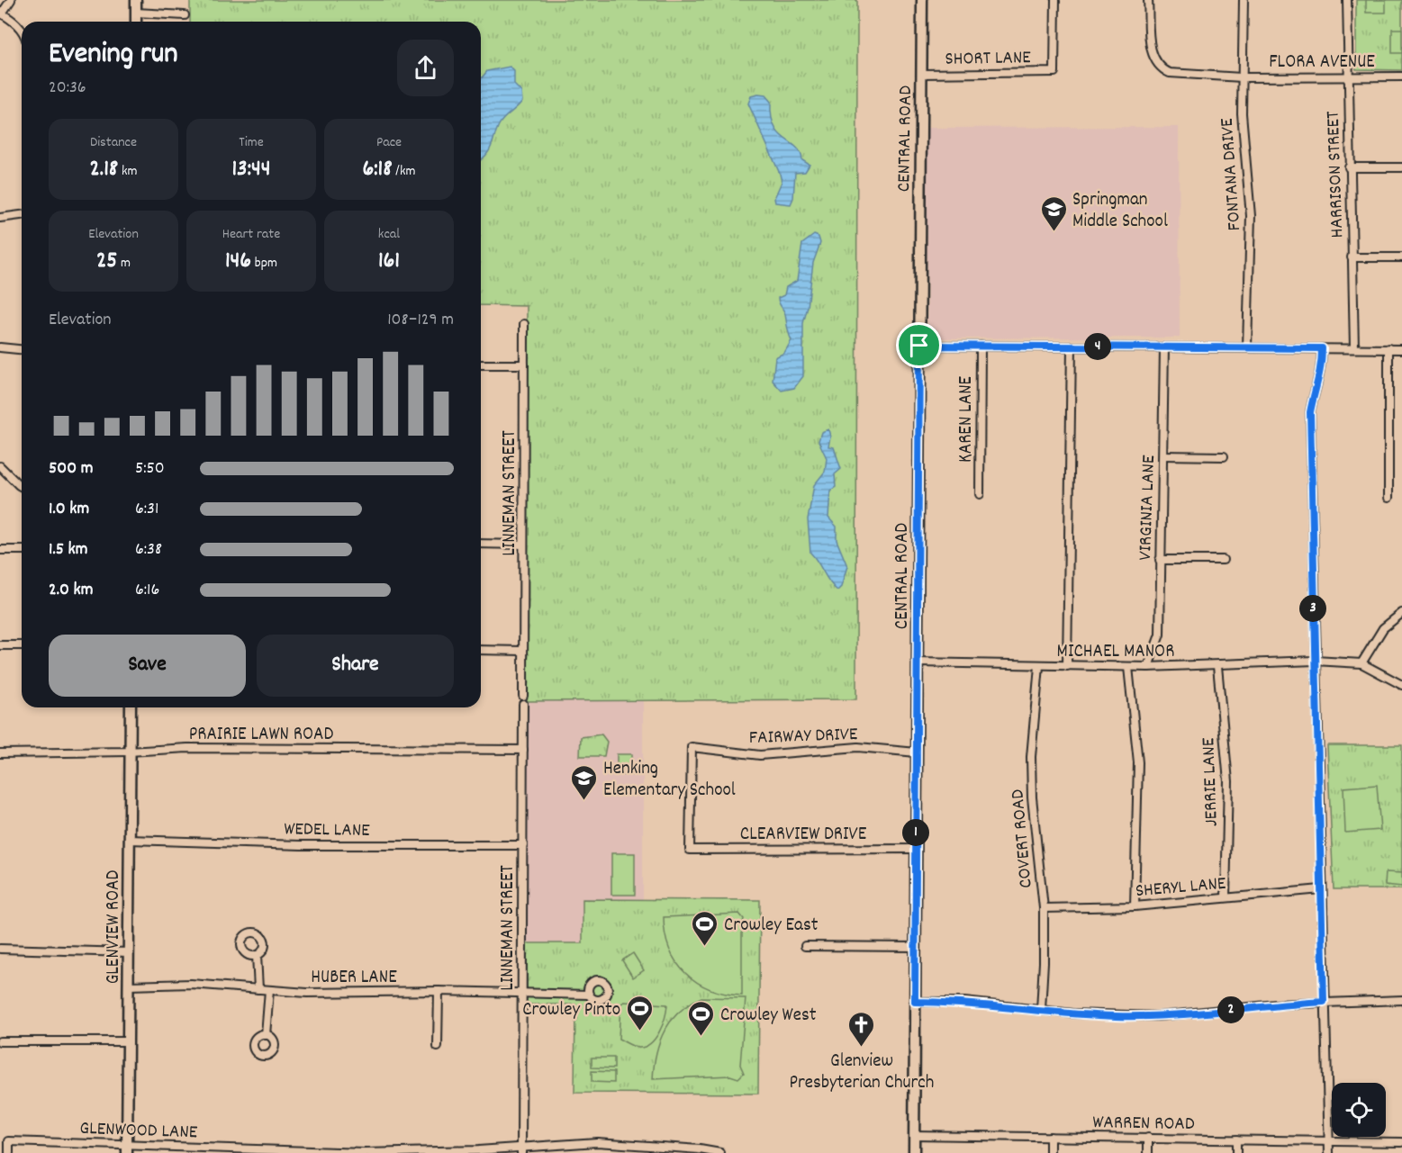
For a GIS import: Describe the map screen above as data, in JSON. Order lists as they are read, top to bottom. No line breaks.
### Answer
{"streets":{"main road":["CENTRAL ROAD","GLENVIEW ROAD"],"street":["SHORT LANE","FLORA AVENUE","FONTANA DRIVE","HARRISON STREET","KAREN LANE","LINNEMAN STREET","VIRGINIA LANE","MICHAEL MANOR","PRAIRIE LAWN ROAD","FAIRWAY DRIVE","JERRIE LANE","WEDEL LANE","CLEARVIEW DRIVE","COVERT ROAD","SHERYL LANE","HUBER LANE","WARREN ROAD","GLENWOOD LANE"]},"crossings":[["SHORT LANE","CENTRAL ROAD"],["FLORA AVENUE","FONTANA DRIVE"],["FLORA AVENUE","HARRISON STREET"],["CENTRAL ROAD","MICHAEL MANOR"],["CENTRAL ROAD","FAIRWAY DRIVE"],["CENTRAL ROAD","CLEARVIEW DRIVE"],["CENTRAL ROAD","WARREN ROAD"],["LINNEMAN STREET","PRAIRIE LAWN ROAD"],["LINNEMAN STREET","WEDEL LANE"],["LINNEMAN STREET","HUBER LANE"],["LINNEMAN STREET","GLENWOOD LANE"],["VIRGINIA LANE","MICHAEL MANOR"],["MICHAEL MANOR","JERRIE LANE"],["MICHAEL MANOR","COVERT ROAD"],["PRAIRIE LAWN ROAD","GLENVIEW ROAD"],["FAIRWAY DRIVE","CLEARVIEW DRIVE"],["JERRIE LANE","SHERYL LANE"],["WEDEL LANE","GLENVIEW ROAD"],["COVERT ROAD","SHERYL LANE"],["GLENVIEW ROAD","HUBER LANE"],["GLENVIEW ROAD","GLENWOOD LANE"]],"places":{"school or university":["Springman Middle School","Henking Elementary School"],"sports":["Crowley East","Crowley Pinto","Crowley West"],"church":["Glenview Presbyterian Church"]},"page":{"heading":["Evening run","20:36"],"stats":[["Distance","2.18 km"],["Time","13:44"],["Pace","6:18 /km"],["Elevation","25 m"],["Heart rate","146 bpm"],["kcal","161"]],"chart":["Elevation","108–129 m"],"pins":["4","3","1","2"],"list":[{"name":"500 m","note":"5:50"},{"name":"1.0 km","note":"6:31"},{"name":"1.5 km","note":"6:38"},{"name":"2.0 km","note":"6:16"}],"buttons":["Save","Share"]}}
